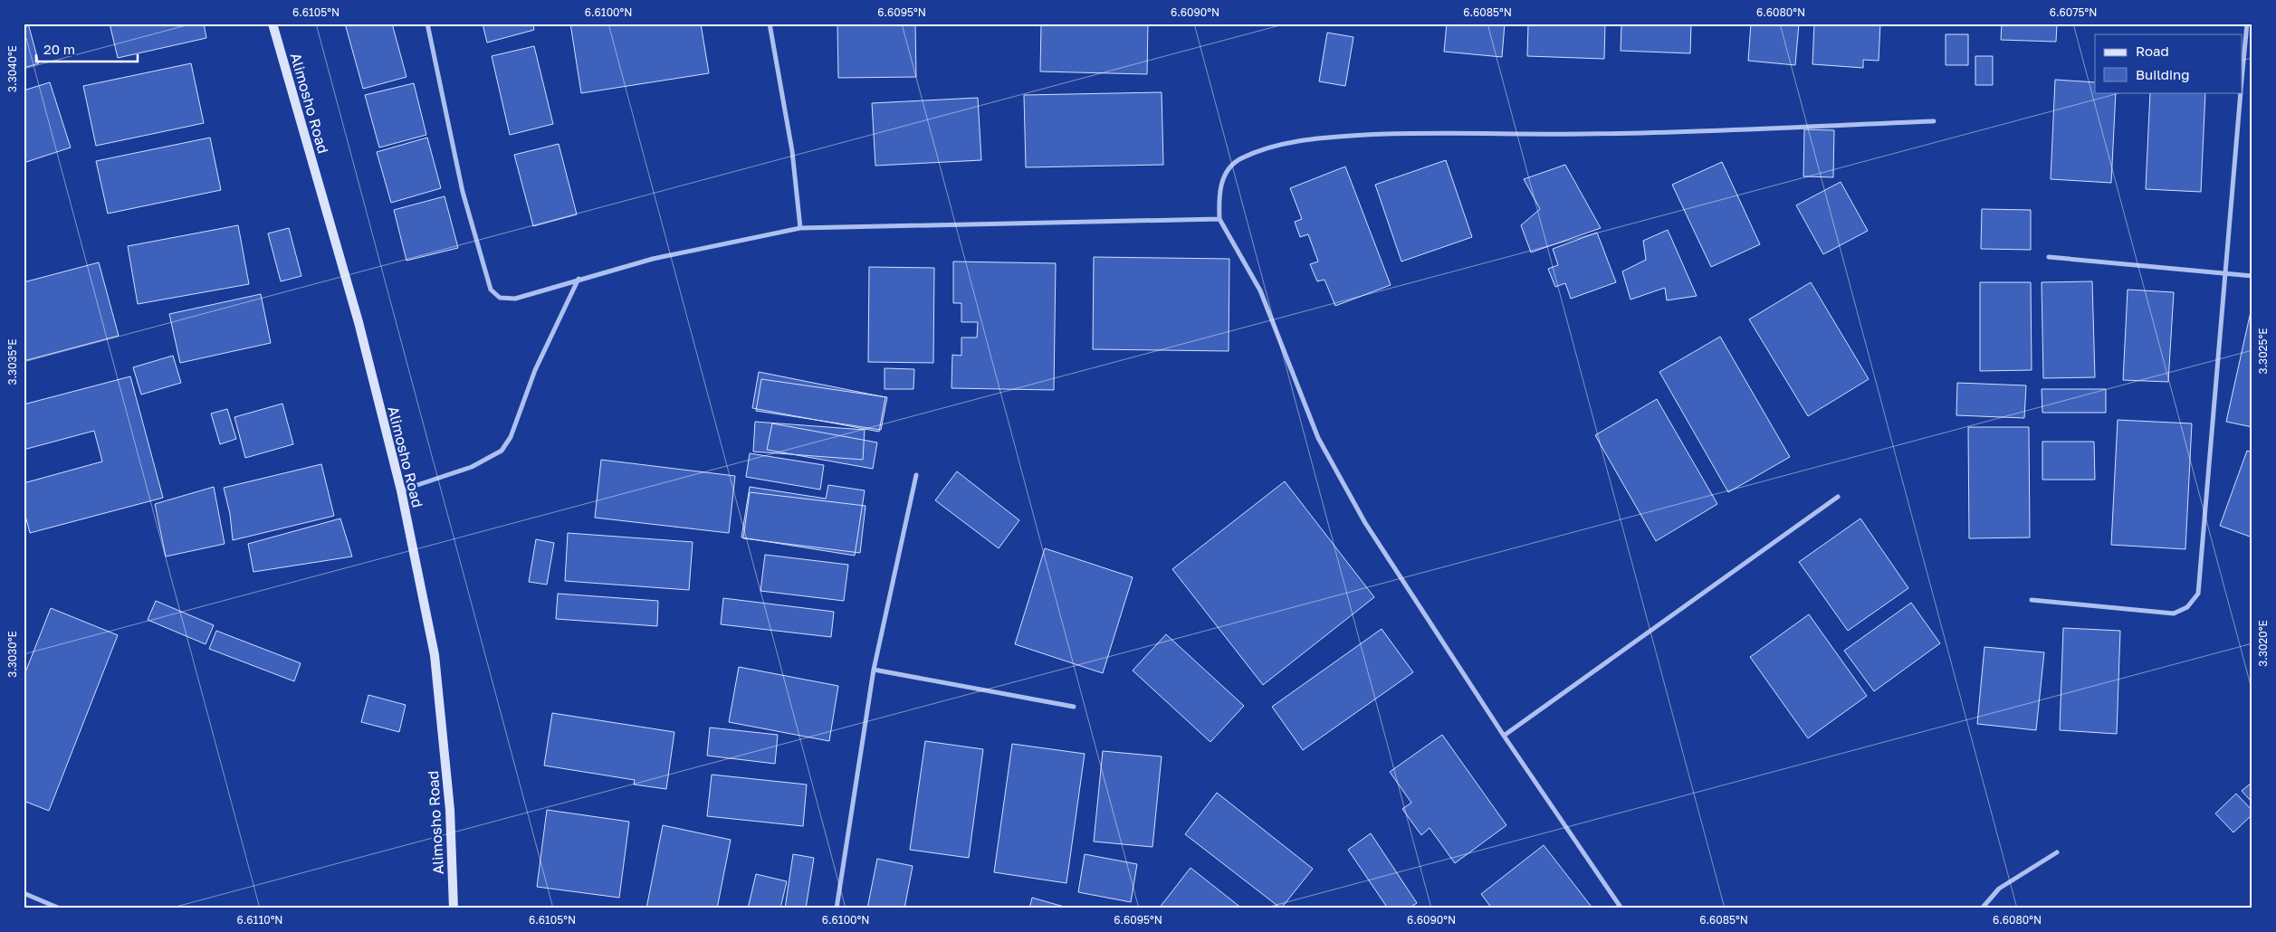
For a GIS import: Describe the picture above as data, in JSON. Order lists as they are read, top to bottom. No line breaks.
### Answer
{"streets":{"main road":["Alimosho Road"]},"legend":["Road","Building"],"scale_bar":"20 m","coordinates":["6.6105°N","6.6100°N","6.6095°N","6.6090°N","6.6085°N","6.6080°N","6.6075°N","3.3040°E","3.3025°E","3.3035°E","3.3020°E","3.3030°E","6.6110°N"]}
